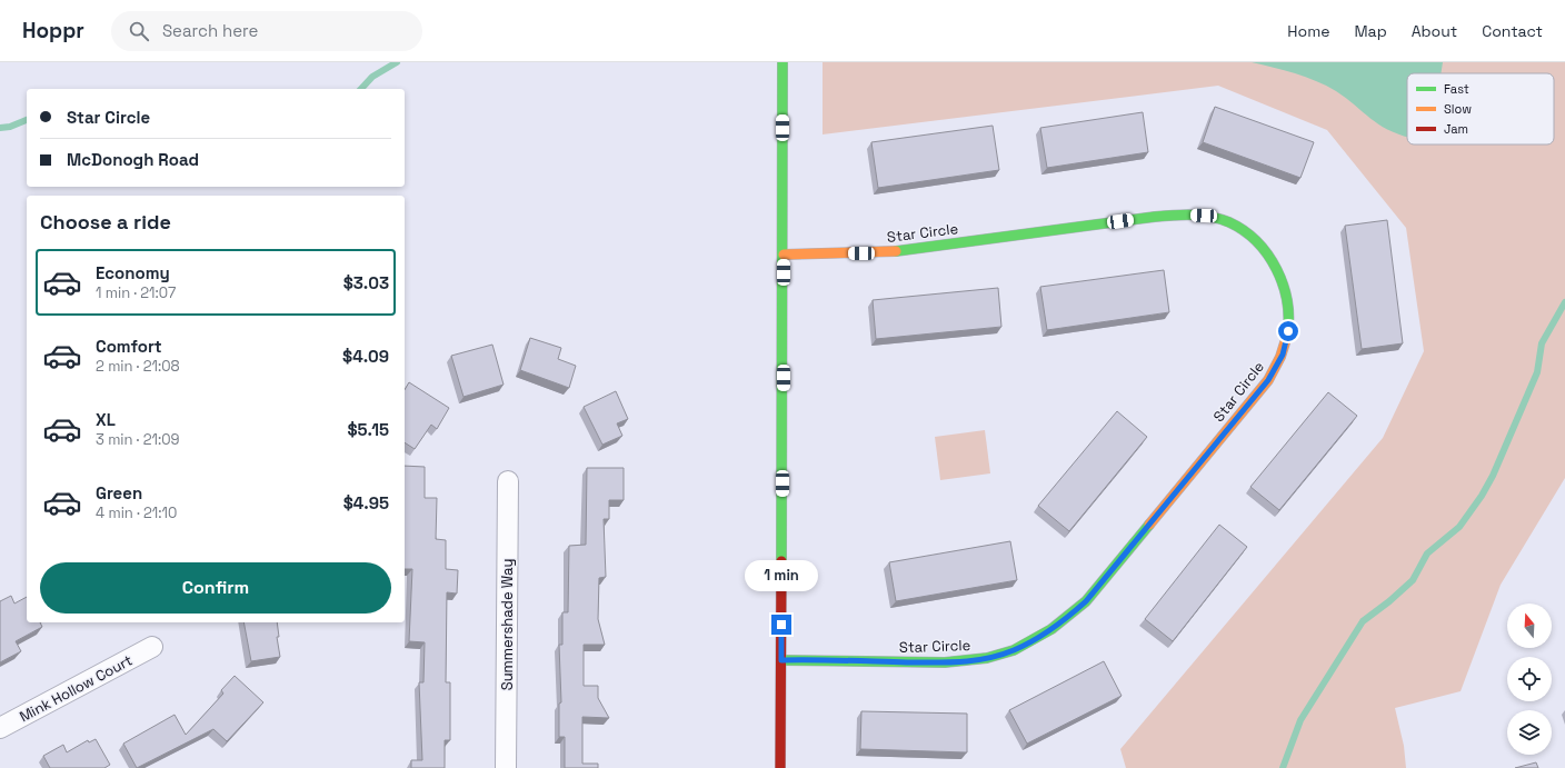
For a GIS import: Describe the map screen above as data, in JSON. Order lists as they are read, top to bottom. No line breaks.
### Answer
{"streets":{"street":["Star Circle","Summershade Way","Mink Hollow Court"]},"legend":["Fast","Slow","Jam"],"north":"top","page":{"header":"Hoppr","search":"Search here","nav":["Home","Map","About","Contact"],"banner":["Star Circle","McDonogh Road"],"heading":"Choose a ride","list":[{"name":"Economy","note":"1 min · 21:07","value":"$3.03"},{"name":"Comfort","note":"2 min · 21:08","value":"$4.09"},{"name":"XL","note":"3 min · 21:09","value":"$5.15"},{"name":"Green","note":"4 min · 21:10","value":"$4.95"}],"buttons":"Confirm","bubble":"1 min"}}
